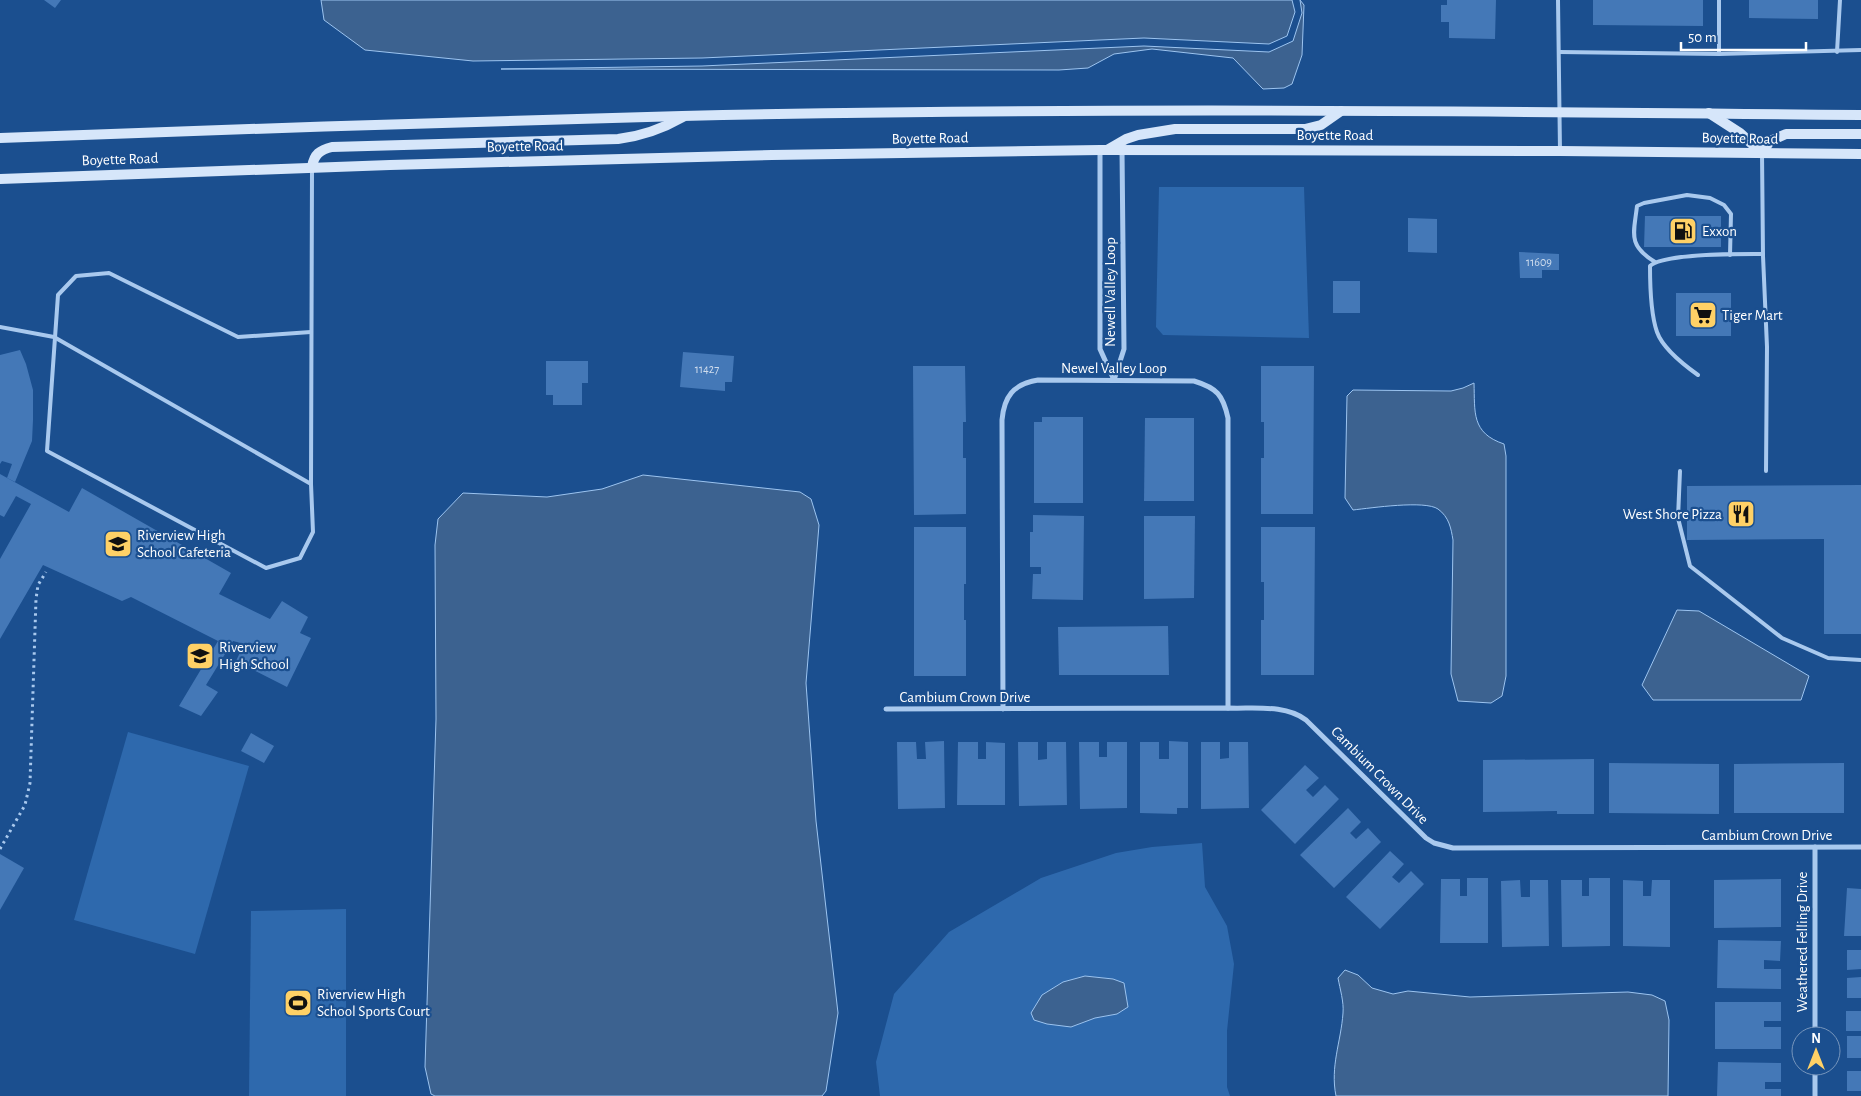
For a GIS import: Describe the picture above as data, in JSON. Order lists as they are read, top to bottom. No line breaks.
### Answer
{"streets":{"main road":["Boyette Road"],"street":["Newell Valley Loop","Newel Valley Loop","Cambium Crown Drive","Weathered Felling Drive"]},"crossings":[["Boyette Road","Newell Valley Loop"],["Newell Valley Loop","Newel Valley Loop"],["Newel Valley Loop","Cambium Crown Drive"],["Cambium Crown Drive","Weathered Felling Drive"]],"places":{"fuel station":["Exxon"],"supermarket":["Tiger Mart"],"restaurant":["West Shore Pizza"],"school or university":["Riverview High School Cafeteria","Riverview High School"],"sports":["Riverview High School Sports Court"]},"house_numbers":["11609","11427"],"scale_bar":"50 m","north":"top"}
